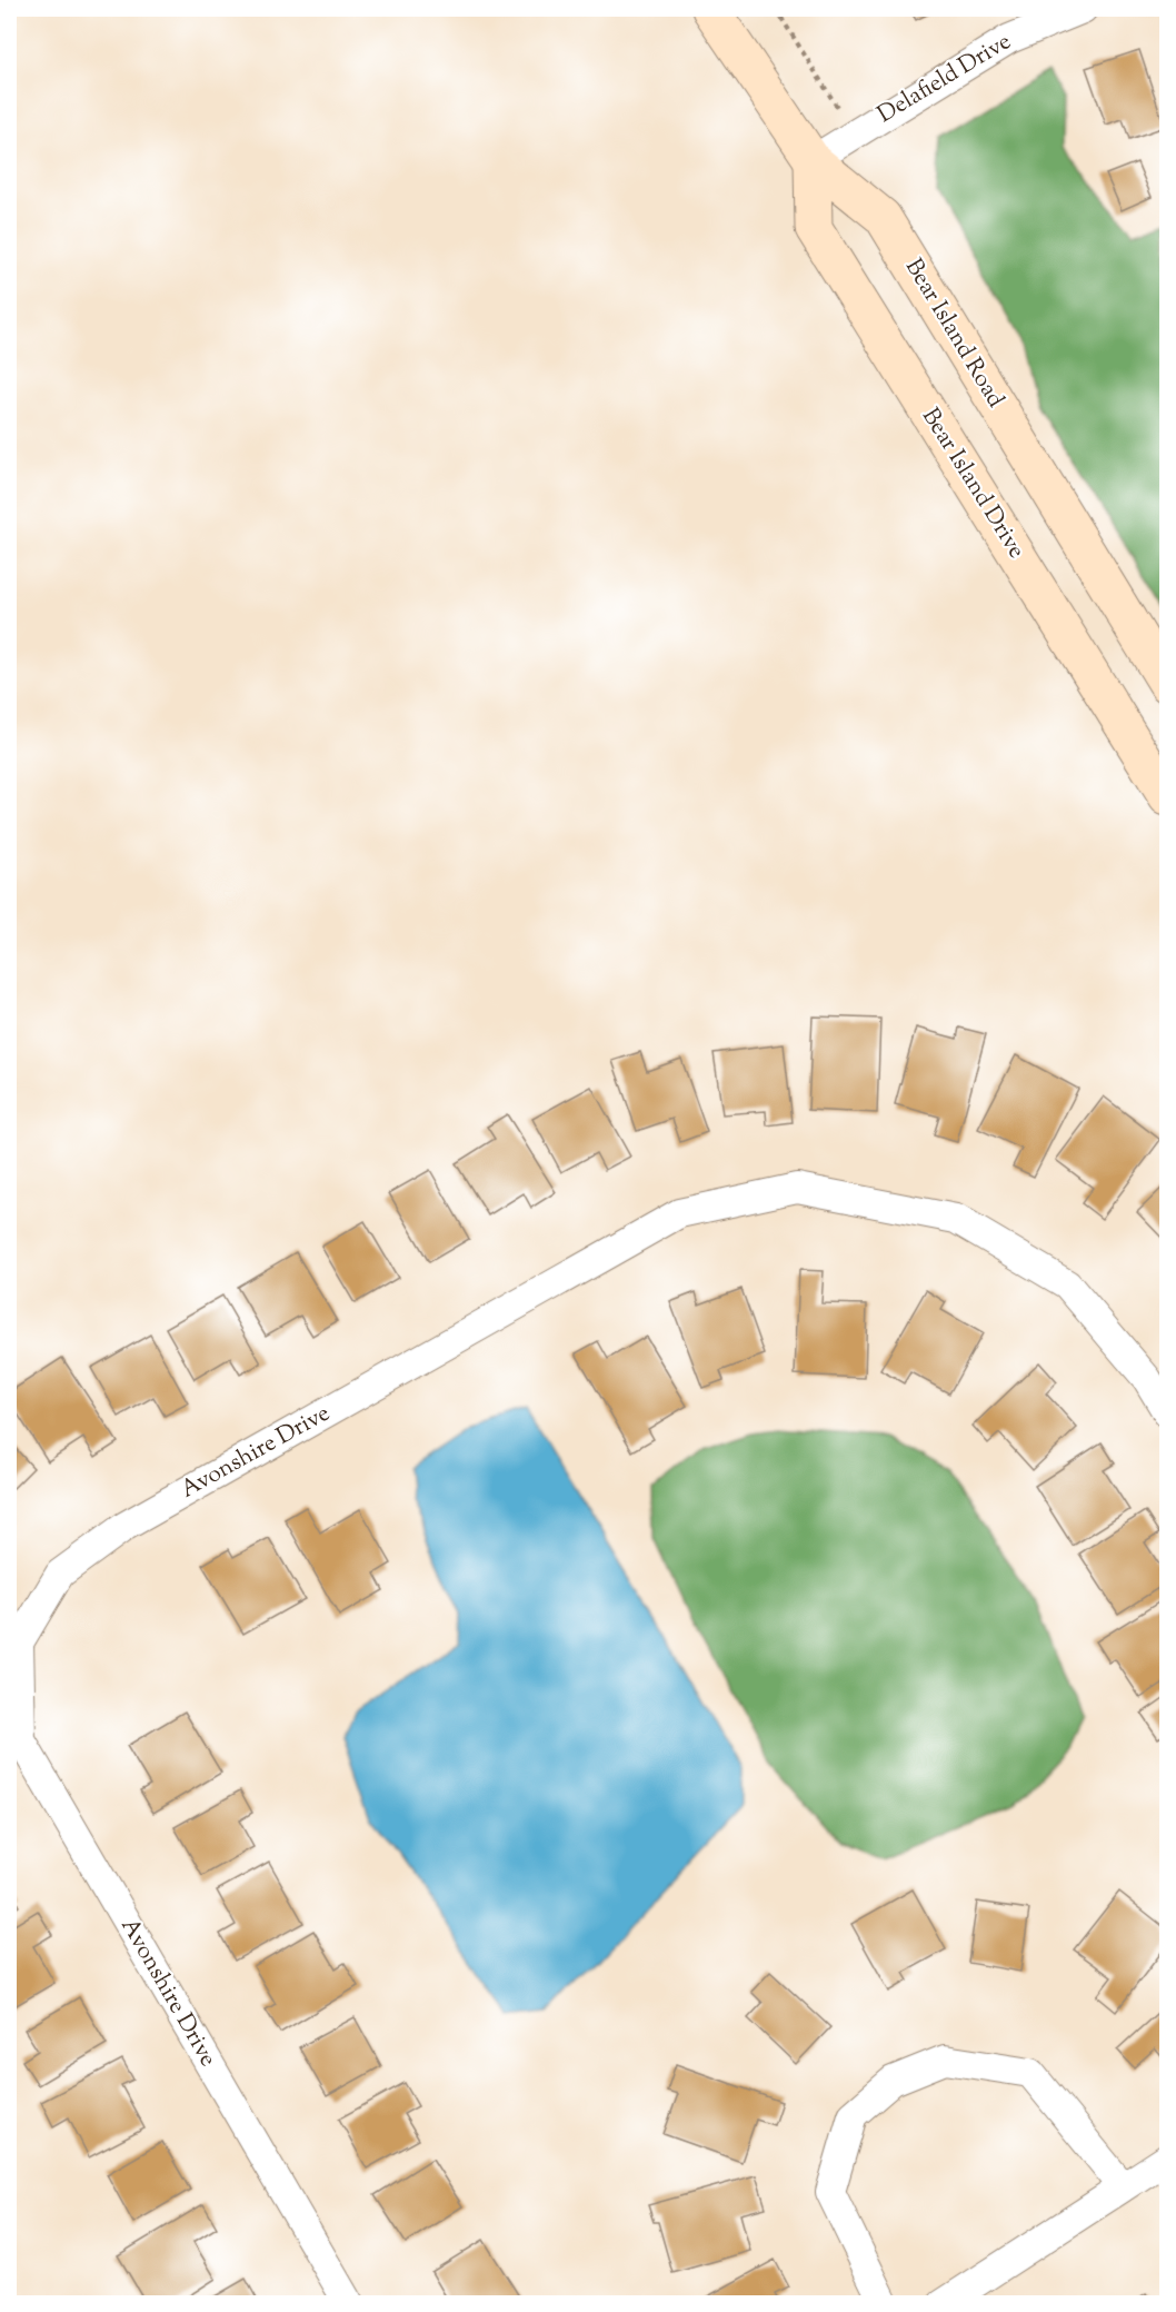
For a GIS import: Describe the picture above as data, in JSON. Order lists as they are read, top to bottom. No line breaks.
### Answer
{"streets":{"street":["Delafield Drive","Bear Island Road","Bear Island Drive","Avonshire Drive"]},"crossings":[["Delafield Drive","Bear Island Road"],["Delafield Drive","Bear Island Drive"],["Bear Island Road","Bear Island Drive"]]}
